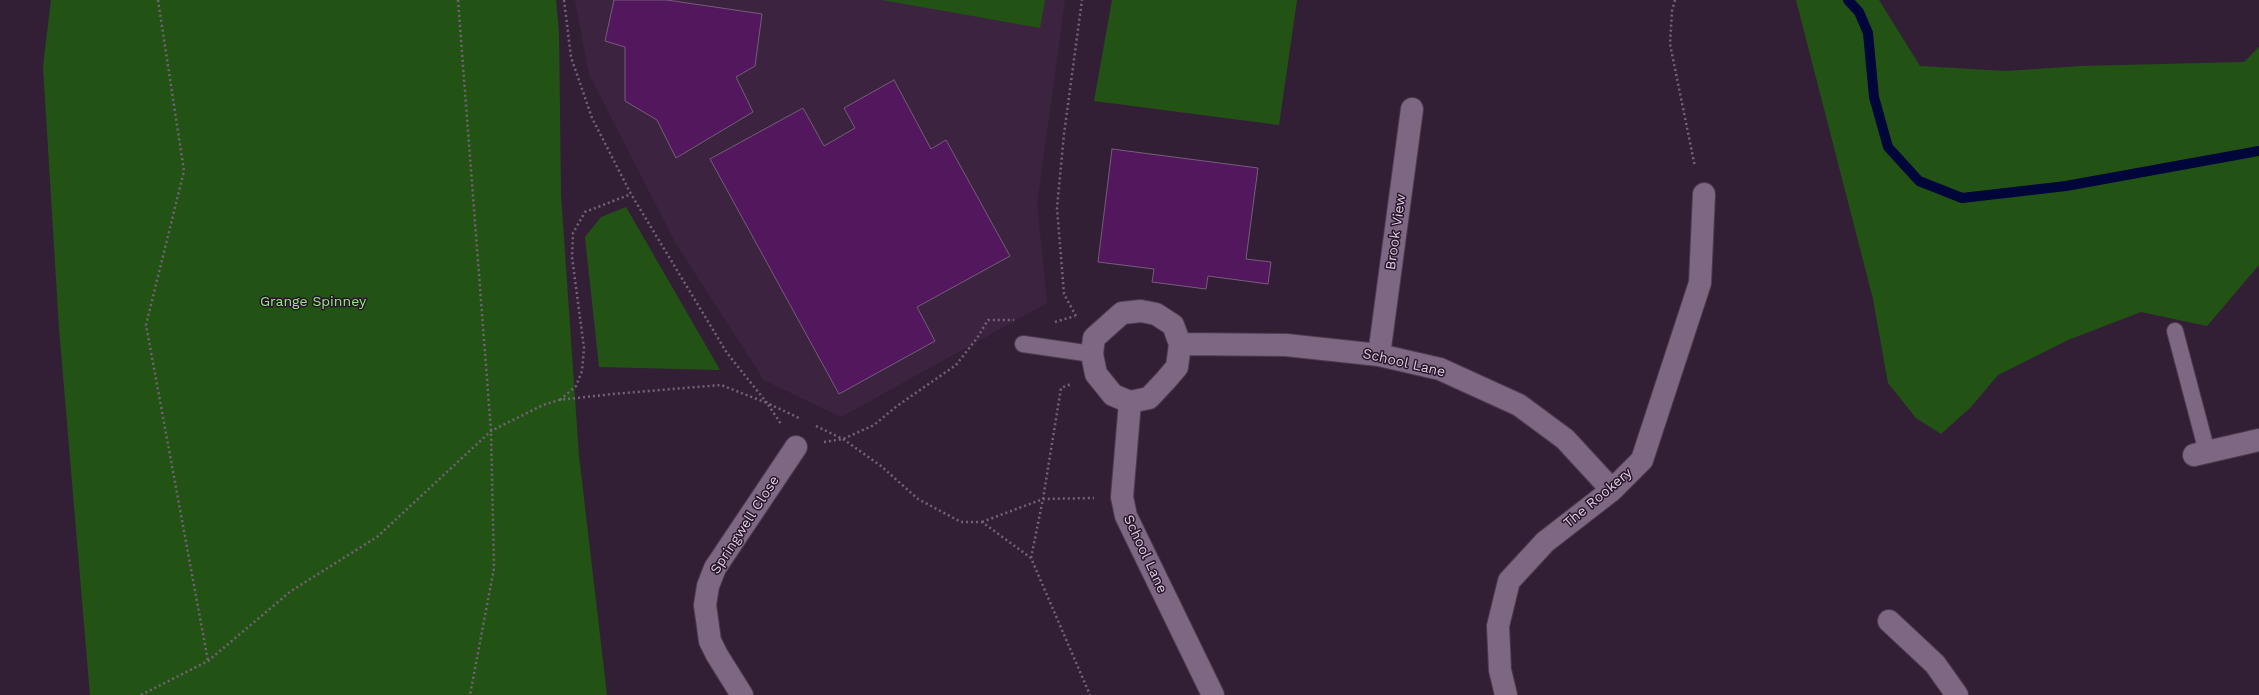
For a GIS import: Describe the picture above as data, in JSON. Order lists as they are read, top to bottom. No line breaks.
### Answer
{"streets":{"street":["Brook View","School Lane","The Rookery","Springwell Close"]},"crossings":[["Brook View","School Lane"],["School Lane","The Rookery"]],"parks":["Grange Spinney"]}
